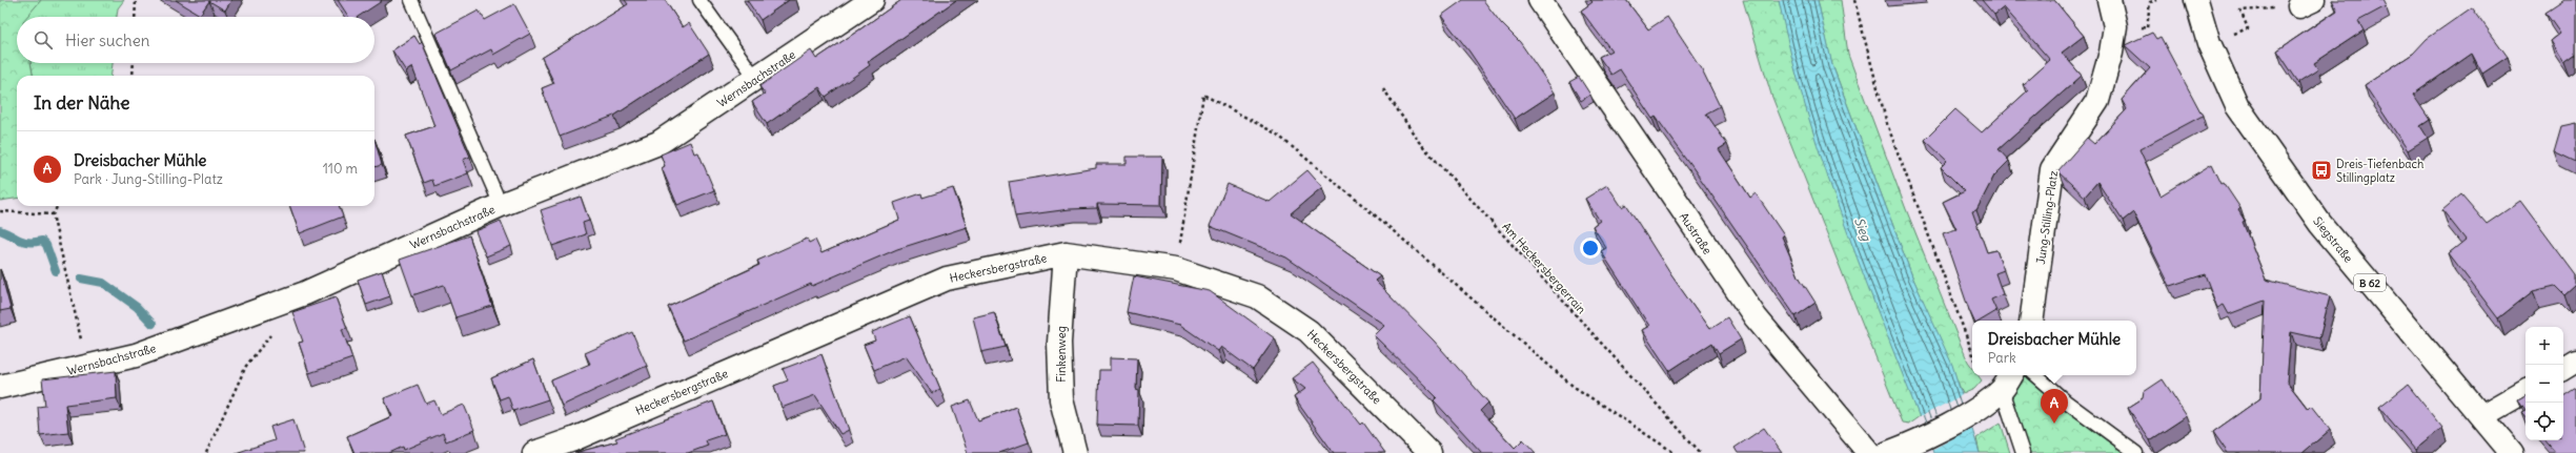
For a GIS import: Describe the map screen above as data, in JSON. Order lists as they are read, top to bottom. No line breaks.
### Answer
{"streets":{"street":["Wernsbachstraße","Jung-Stilling-Platz","Austraße","Siegstraße","Heckersbergstraße","B 62","Finkenweg"],"path":["Am Heckersbergerrain"]},"crossings":[["Heckersbergstraße","Finkenweg"]],"water":["Sieg"],"places":{"bus stop":["Dreis-Tiefenbach Stillingplatz"]},"page":{"search":"Hier suchen","heading":"In der Nähe","list":[{"mark":"A","name":"Dreisbacher Mühle","note":"Park · Jung-Stilling-Platz","value":"110 m"}],"popup":["Dreisbacher Mühle","Park"],"map_buttons":["+","−"],"pins":"A"}}
